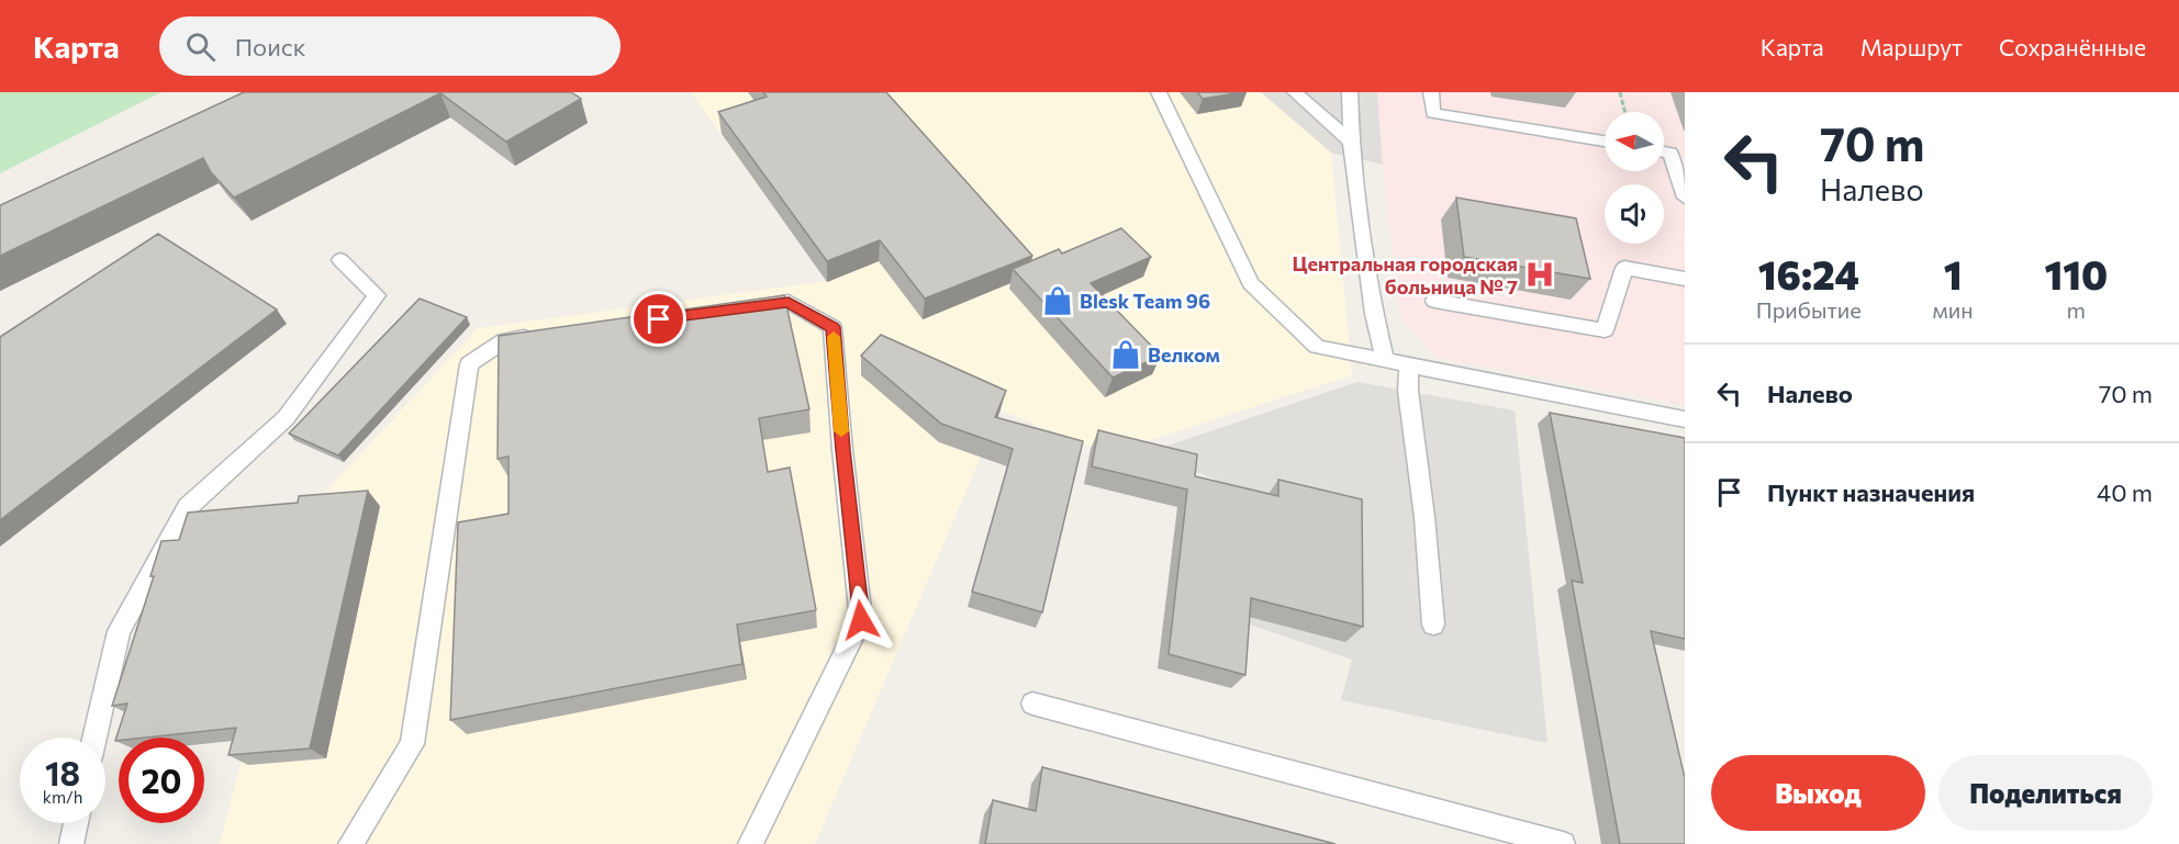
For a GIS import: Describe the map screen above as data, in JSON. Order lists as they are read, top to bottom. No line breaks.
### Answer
{"places":{"hospital":["Центральная городская больница № 7"],"shop":["Blesk Team 96","Велком"]},"north":"left","page":{"header":"Карта","search":"Поиск","nav":["Карта","Маршрут","Сохранённые"],"turn":["70 m","Налево"],"eta":["16:24","Прибытие","1","мин","110","m"],"list":[{"name":"Налево","value":"70 m"},{"name":"Пункт назначения","value":"40 m"}],"speed":"18 km/h","limit":"20","buttons":["Выход","Поделиться"]}}
